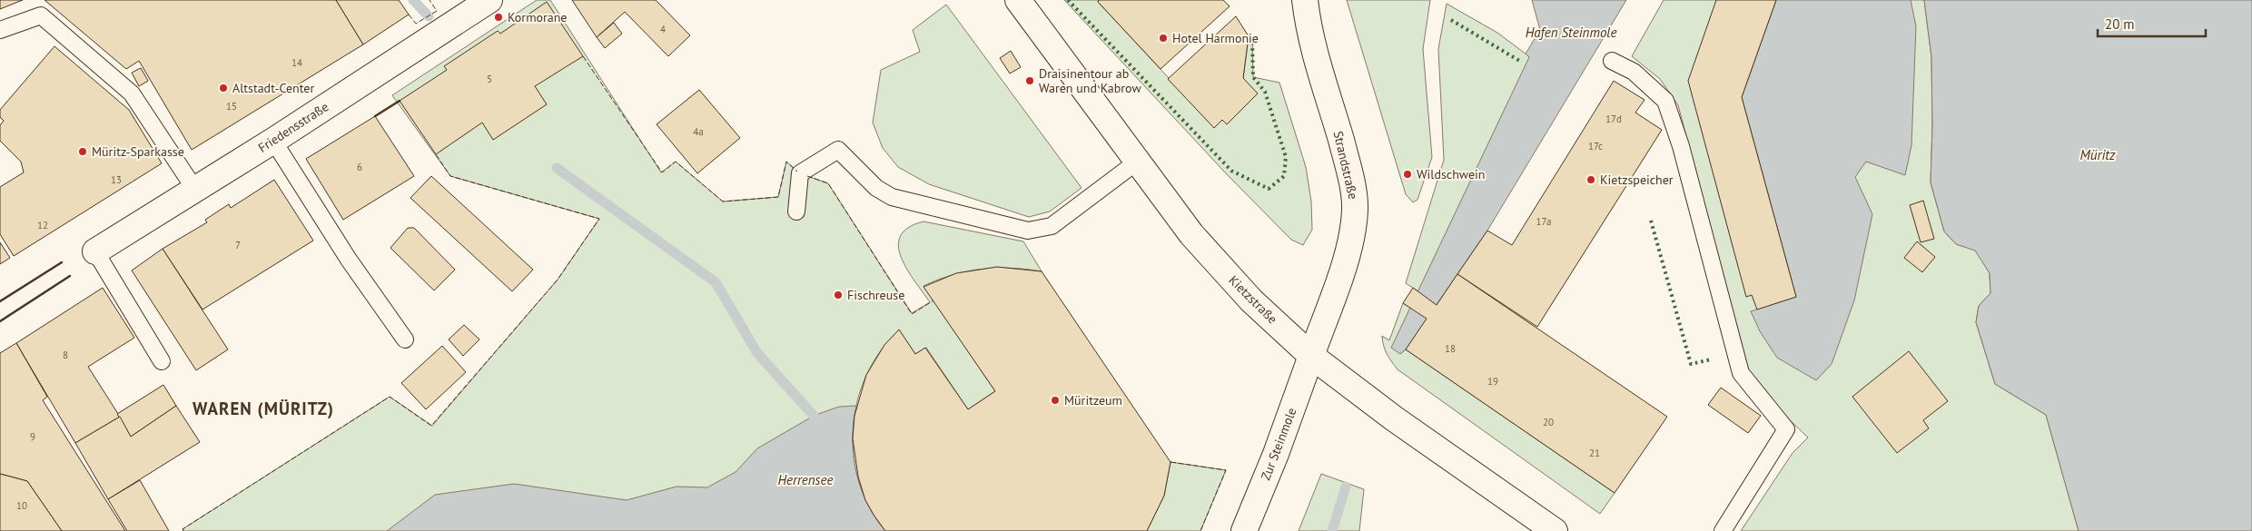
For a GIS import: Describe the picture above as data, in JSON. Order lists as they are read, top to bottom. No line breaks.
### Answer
{"streets":{"street":["Friedensstraße","Strandstraße","Kietzstraße","Zur Steinmole"]},"crossings":[["Strandstraße","Kietzstraße"],["Strandstraße","Zur Steinmole"],["Kietzstraße","Zur Steinmole"]],"districts":["WAREN (MÜRITZ)"],"water":["Hafen Steinmole","Müritz","Herrensee"],"places":["Kormorane","Hotel Harmonie","Draisinentour ab Waren und Kabrow","Altstadt-Center","Müritz-Sparkasse","Wildschwein","Kietzspeicher","Fischreuse","Müritzeum"],"house_numbers":["4","14","5","15","17d","4a","17c","6","13","17a","12","7","18","8","19","20","9","21","10"],"scale_bar":"20 m"}
